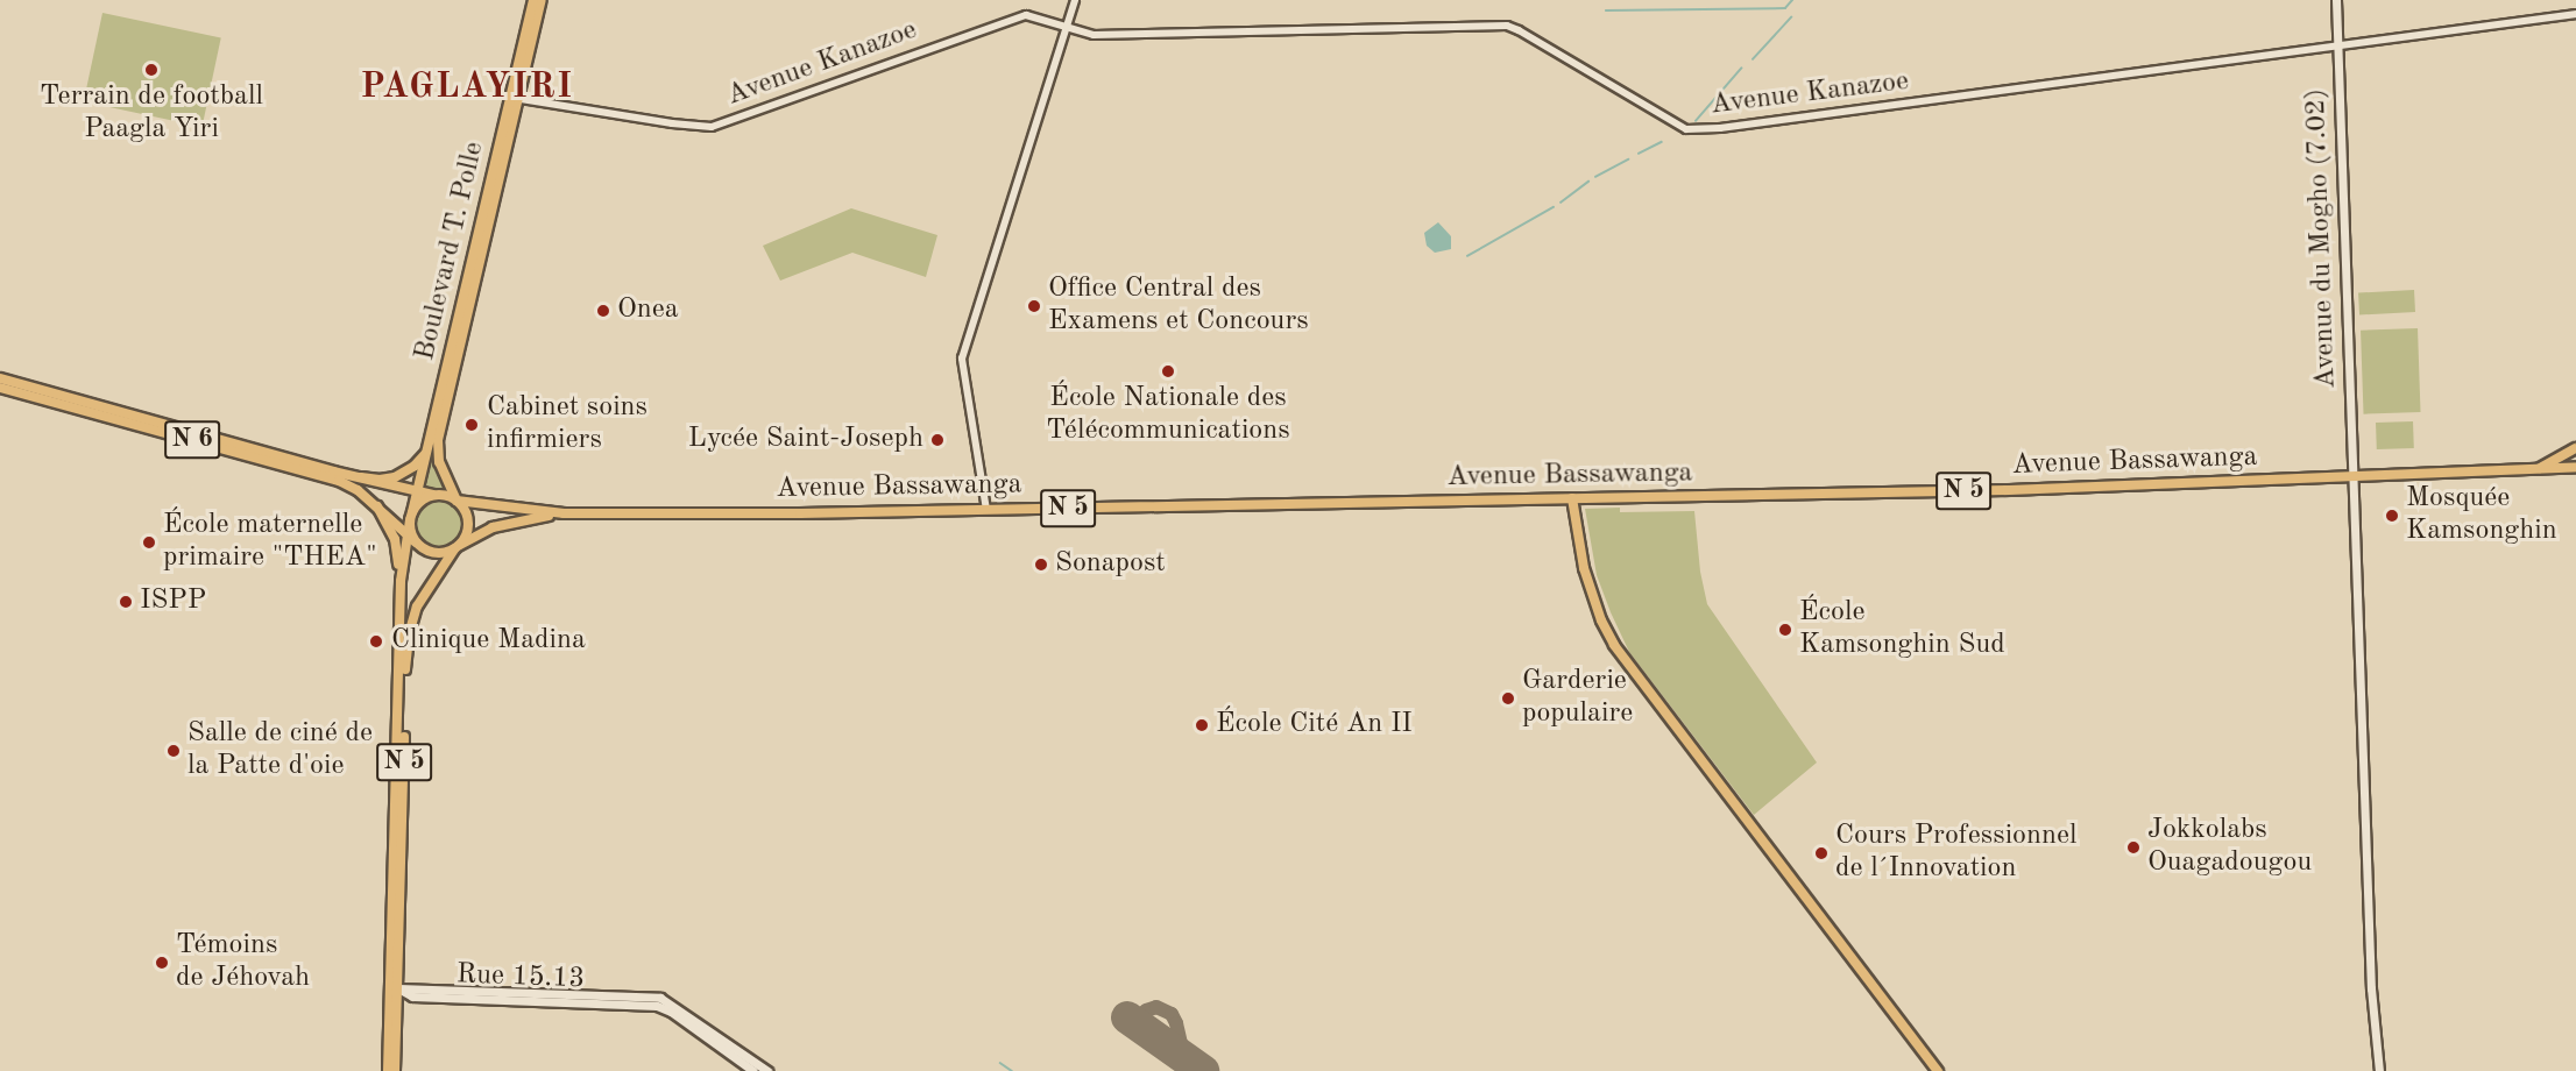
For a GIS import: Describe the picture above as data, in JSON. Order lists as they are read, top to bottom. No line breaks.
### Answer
{"streets":{"highway":["Boulevard T. Polle","N 6","Avenue Bassawanga","N 5"],"main road":["Avenue du Mogho (7.02)","Rue 15.13"],"street":["Avenue Kanazoe"]},"crossings":[["Avenue Kanazoe","Avenue du Mogho (7.02)"],["Avenue Kanazoe","Boulevard T. Polle"],["Avenue du Mogho (7.02)","Avenue Bassawanga"],["Boulevard T. Polle","N 6"],["Boulevard T. Polle","Avenue Bassawanga"],["Boulevard T. Polle","N 5"],["N 6","Avenue Bassawanga"],["N 6","N 5"],["Avenue Bassawanga","N 5"],["N 5","Rue 15.13"]],"districts":["PAGLAYIRI"],"places":["Terrain de football Paagla Yiri","Office Central des Examens et Concours","Onea","École Nationale des Télécommunications","Cabinet soins infirmiers","Lycée Saint-Joseph","Mosquée Kamsonghin","École maternelle primaire \"THEA\"","Sonapost","ISPP","École Kamsonghin Sud","Clinique Madina","Garderie populaire","École Cité An II","Salle de ciné de la Patte d'oie","Jokkolabs Ouagadougou","Cours Professionnel de l´Innovation","Témoins de Jéhovah"]}
